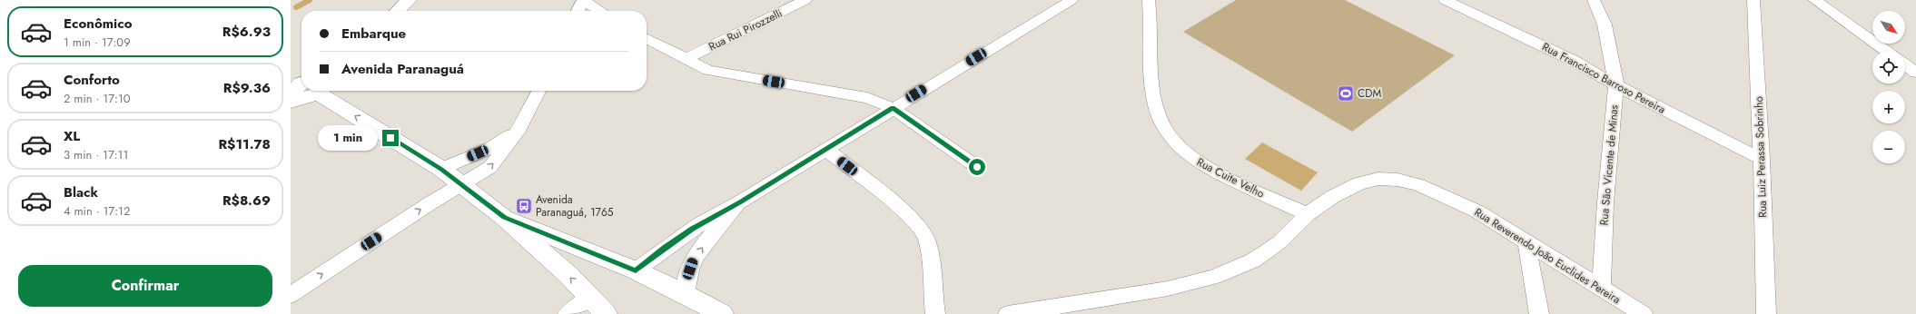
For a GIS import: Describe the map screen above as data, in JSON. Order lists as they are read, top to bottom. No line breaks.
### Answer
{"streets":{"street":["Rua Rui Pirozzelli","Rua Francisco Barroso Pereira","Rua Luiz Perassa Sobrinho","Rua São Vicente de Minas","Rua Cuite Velho","Rua Reverendo João Euclides Pereira"]},"crossings":[["Rua Francisco Barroso Pereira","Rua Luiz Perassa Sobrinho"],["Rua Francisco Barroso Pereira","Rua São Vicente de Minas"],["Rua São Vicente de Minas","Rua Reverendo João Euclides Pereira"],["Rua Cuite Velho","Rua Reverendo João Euclides Pereira"]],"places":{"sports":["CDM"],"bus stop":["Avenida Paranaguá, 1765"]},"north":"bottom right","page":{"list":[{"name":"Econômico","note":"1 min · 17:09","value":"R$6.93"},{"name":"Conforto","note":"2 min · 17:10","value":"R$9.36"},{"name":"XL","note":"3 min · 17:11","value":"R$11.78"},{"name":"Black","note":"4 min · 17:12","value":"R$8.69"}],"map_buttons":["+","−"],"banner":["Embarque","Avenida Paranaguá"],"bubble":"1 min","buttons":"Confirmar"}}
